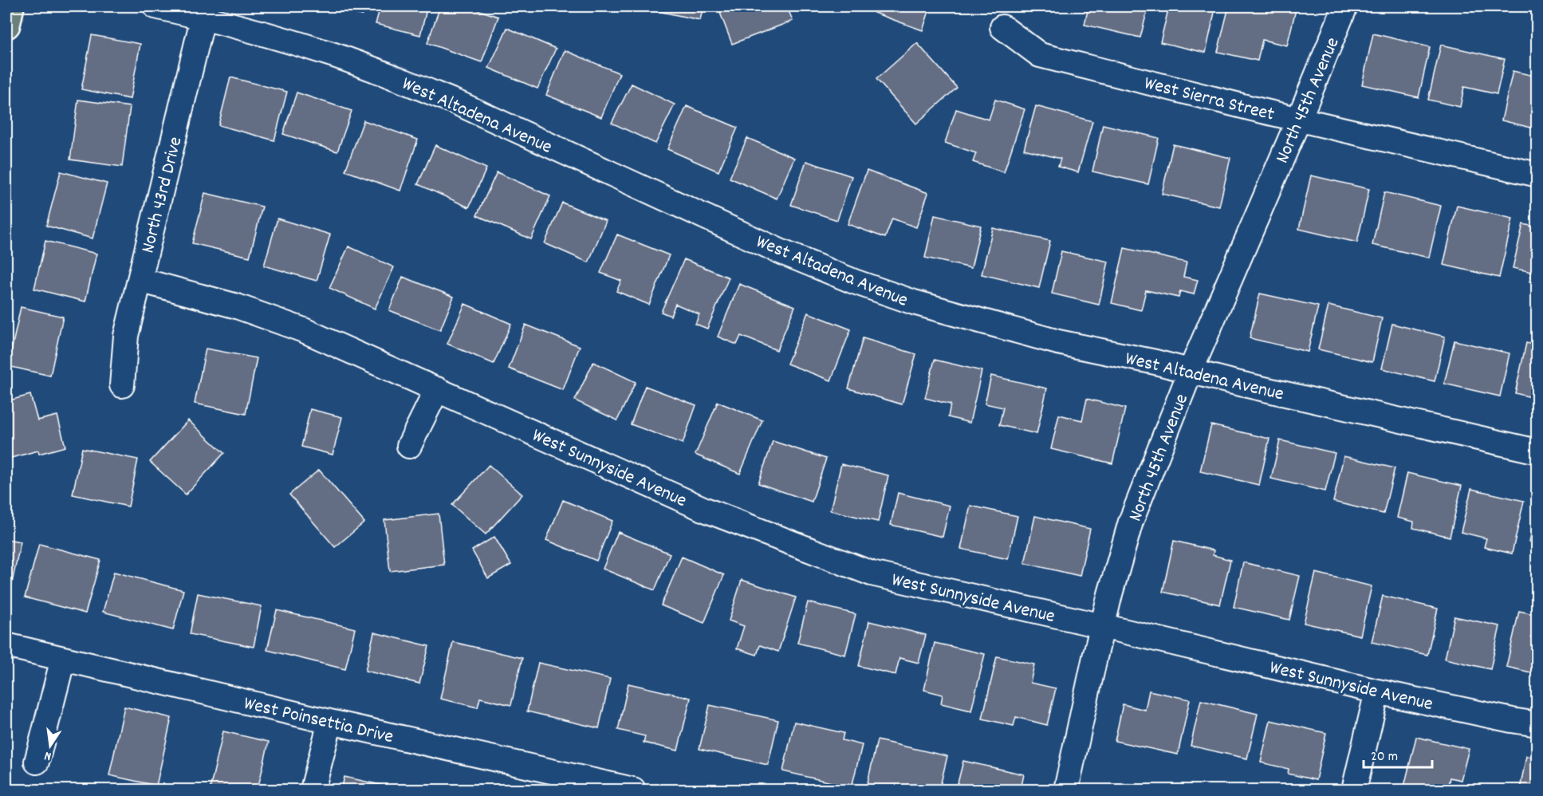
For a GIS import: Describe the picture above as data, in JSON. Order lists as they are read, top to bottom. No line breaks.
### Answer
{"streets":{"street":["West Sierra Street","North 45th Avenue","West Altadena Avenue","North 43rd Drive","West Sunnyside Avenue","West Poinsettia Drive"]},"crossings":[["West Sierra Street","North 45th Avenue"],["North 45th Avenue","West Altadena Avenue"],["North 45th Avenue","West Sunnyside Avenue"],["West Altadena Avenue","North 43rd Drive"],["North 43rd Drive","West Sunnyside Avenue"]],"scale_bar":"20 m","north":"bottom"}
